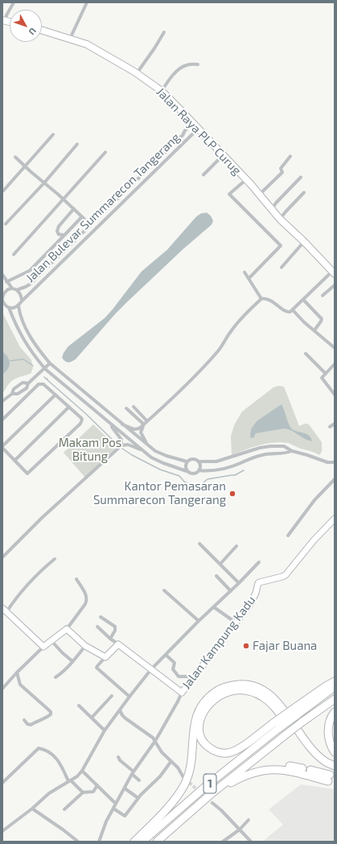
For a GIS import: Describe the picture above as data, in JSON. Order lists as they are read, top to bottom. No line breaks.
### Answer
{"streets":{"highway":["1"],"main road":["Jalan Raya PLP Curug"],"street":["Jalan Bulevar Summarecon Tangerang","Jalan Kampung Kadu"]},"crossings":[["Jalan Raya PLP Curug","Jalan Bulevar Summarecon Tangerang"]],"parks":["Makam Pos Bitung"],"places":["Kantor Pemasaran Summarecon Tangerang","Fajar Buana"],"north":"bottom right"}
